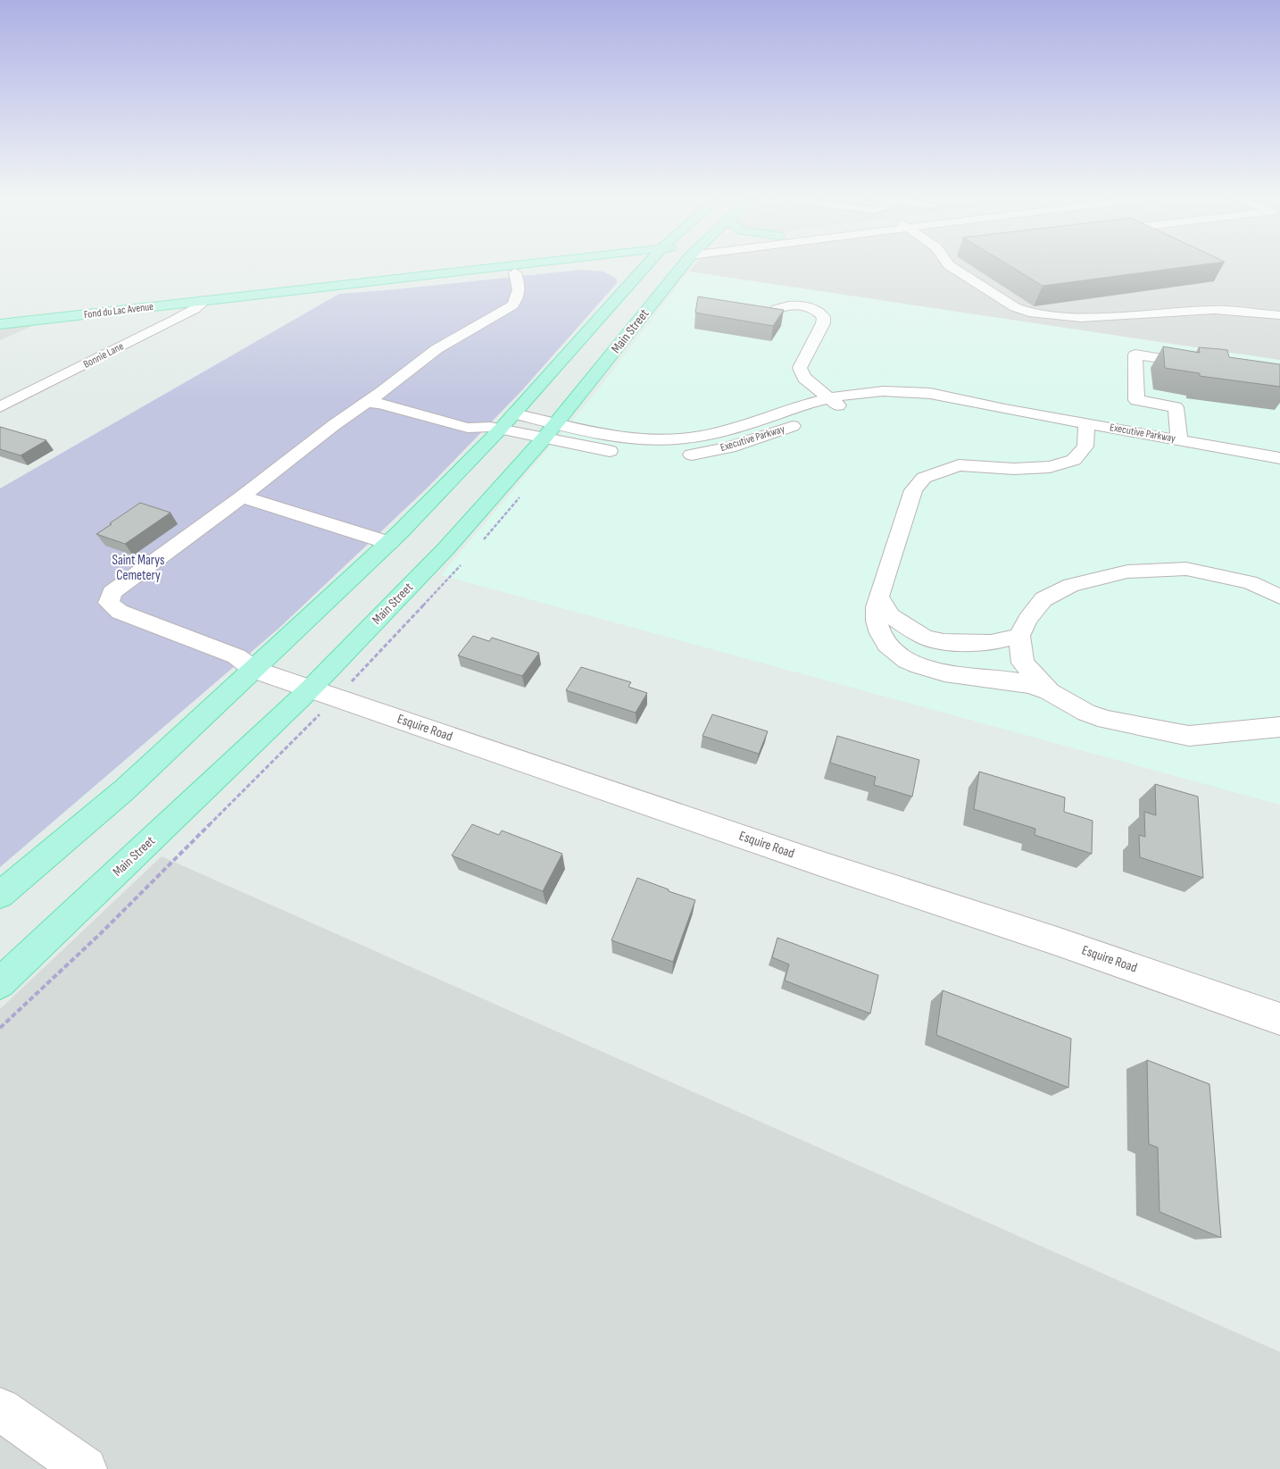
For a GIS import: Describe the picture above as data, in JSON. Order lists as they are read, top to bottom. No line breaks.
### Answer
{"streets":{"main road":["Fond du Lac Avenue","Main Street"],"street":["Bonnie Lane","Executive Parkway","Esquire Road"]},"crossings":[["Fond du Lac Avenue","Bonnie Lane"],["Main Street","Executive Parkway"],["Main Street","Esquire Road"]],"parks":["Saint Marys Cemetery"]}
